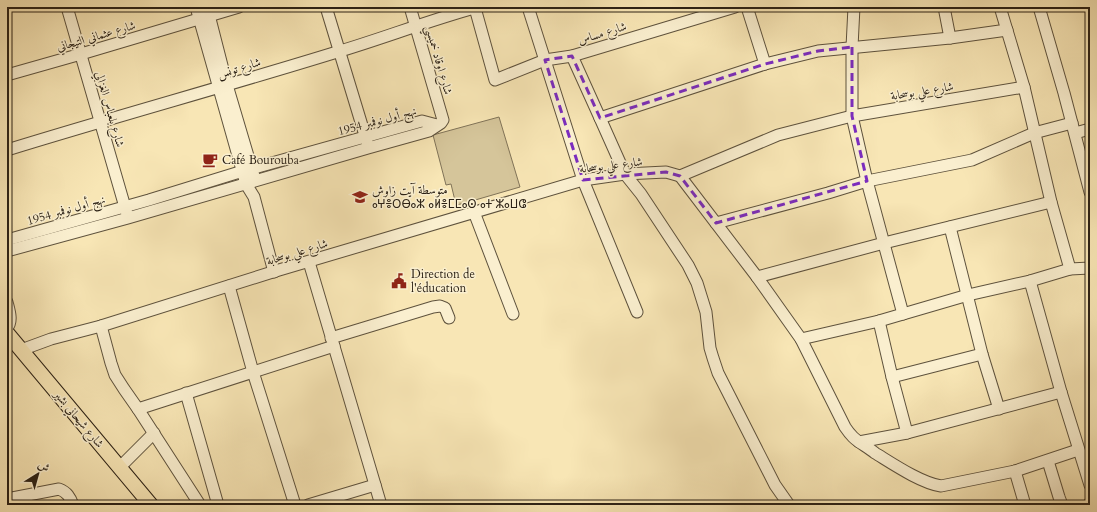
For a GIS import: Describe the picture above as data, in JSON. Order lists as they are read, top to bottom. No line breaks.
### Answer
{"streets":{"main road":["شارع شيحاني بشير"],"street":["شارع مساس","شارع عثماني التيجاني","شارع اوقاد خميسي","شارع تونس","شارع علي بوسحابة","شارع بلعباس الغزالي","نهج أول نوفمبر 1954"]},"crossings":[["شارع مساس","شارع تونس"],["شارع عثماني التيجاني","شارع بلعباس الغزالي"],["شارع اوقاد خميسي","شارع تونس"],["شارع اوقاد خميسي","نهج أول نوفمبر 1954"],["شارع تونس","شارع بلعباس الغزالي"],["شارع علي بوسحابة","شارع شيحاني بشير"],["شارع بلعباس الغزالي","نهج أول نوفمبر 1954"]],"places":{"cafe":["Café Bourouba"],"school or university":["متوسطة آيت زاوش ⴰⵖⴻⵔⴱⴰⵣ ⴰⵍⴻⵎⵎⴰⵙ ⴰⵜ ⵣⴰⵡⵛ"],"public building":["Direction de l'éducation"]},"north":"top right"}
